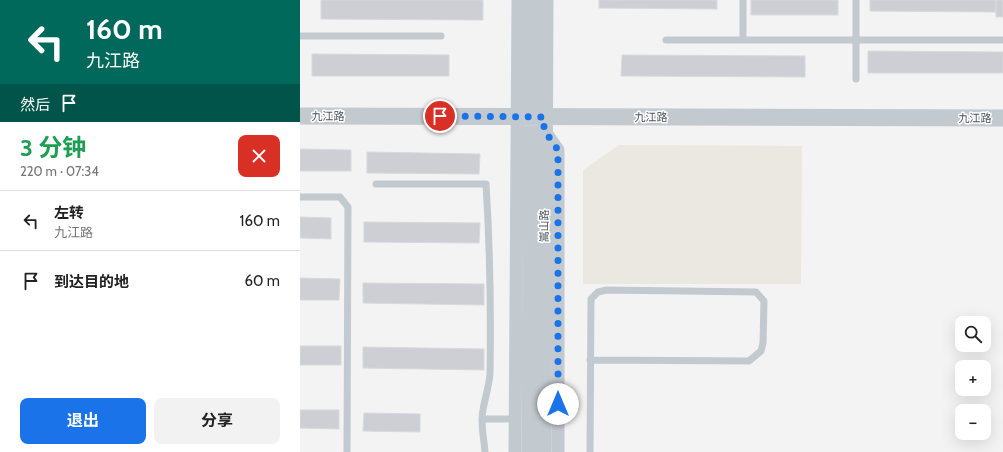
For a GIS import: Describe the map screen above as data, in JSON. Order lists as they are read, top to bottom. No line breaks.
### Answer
{"streets":{"street":["九江路","嵩山路"]},"crossings":[["九江路","嵩山路"]],"page":{"turn":["160 m","九江路"],"then":"然后","heading":["3 分钟","220 m · 07:34"],"list":[{"name":"左转","note":"九江路","value":"160 m"},{"name":"到达目的地","value":"60 m"}],"map_buttons":["+","−"],"buttons":["退出","分享"]}}
